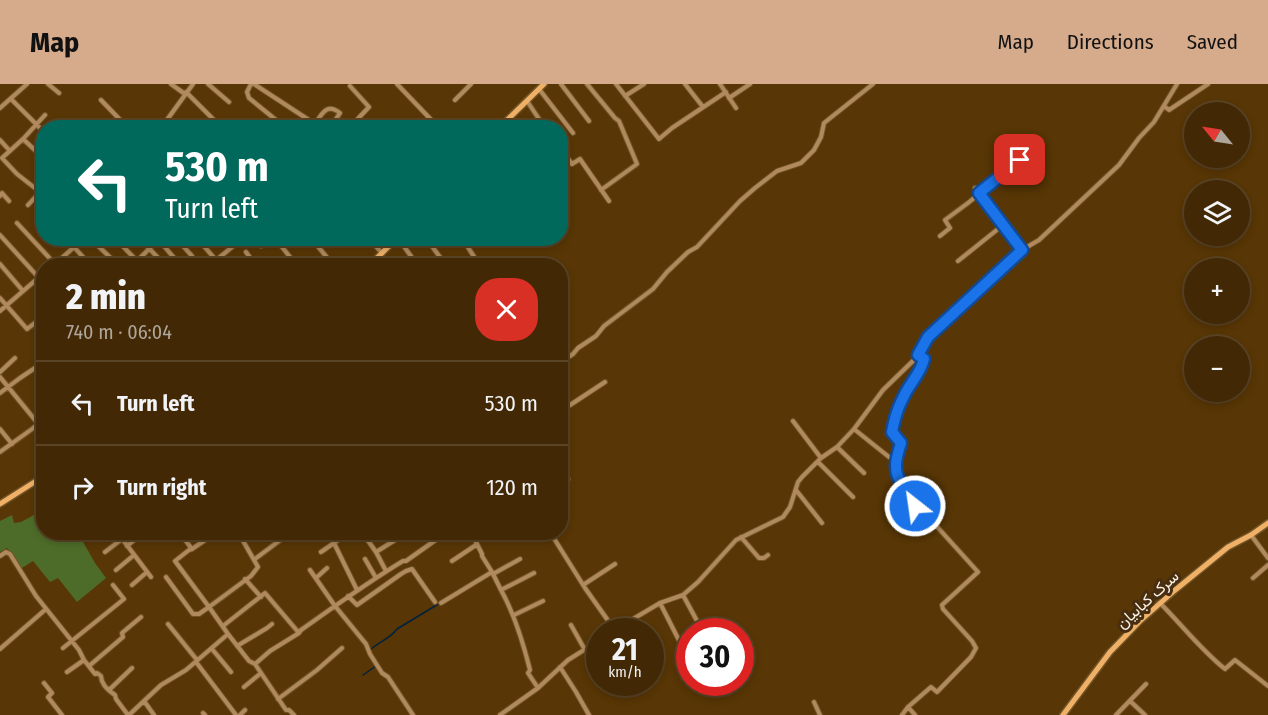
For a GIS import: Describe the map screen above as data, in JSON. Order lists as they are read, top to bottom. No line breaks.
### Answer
{"streets":{"street":["سرک کبابیان"]},"north":"top left","page":{"header":"Map","nav":["Map","Directions","Saved"],"map_buttons":["+","−"],"turn":["530 m","Turn left"],"heading":["2 min","740 m · 06:04"],"list":[{"name":"Turn left","value":"530 m"},{"name":"Turn right","value":"120 m"}],"speed":"21 km/h","limit":"30"}}
